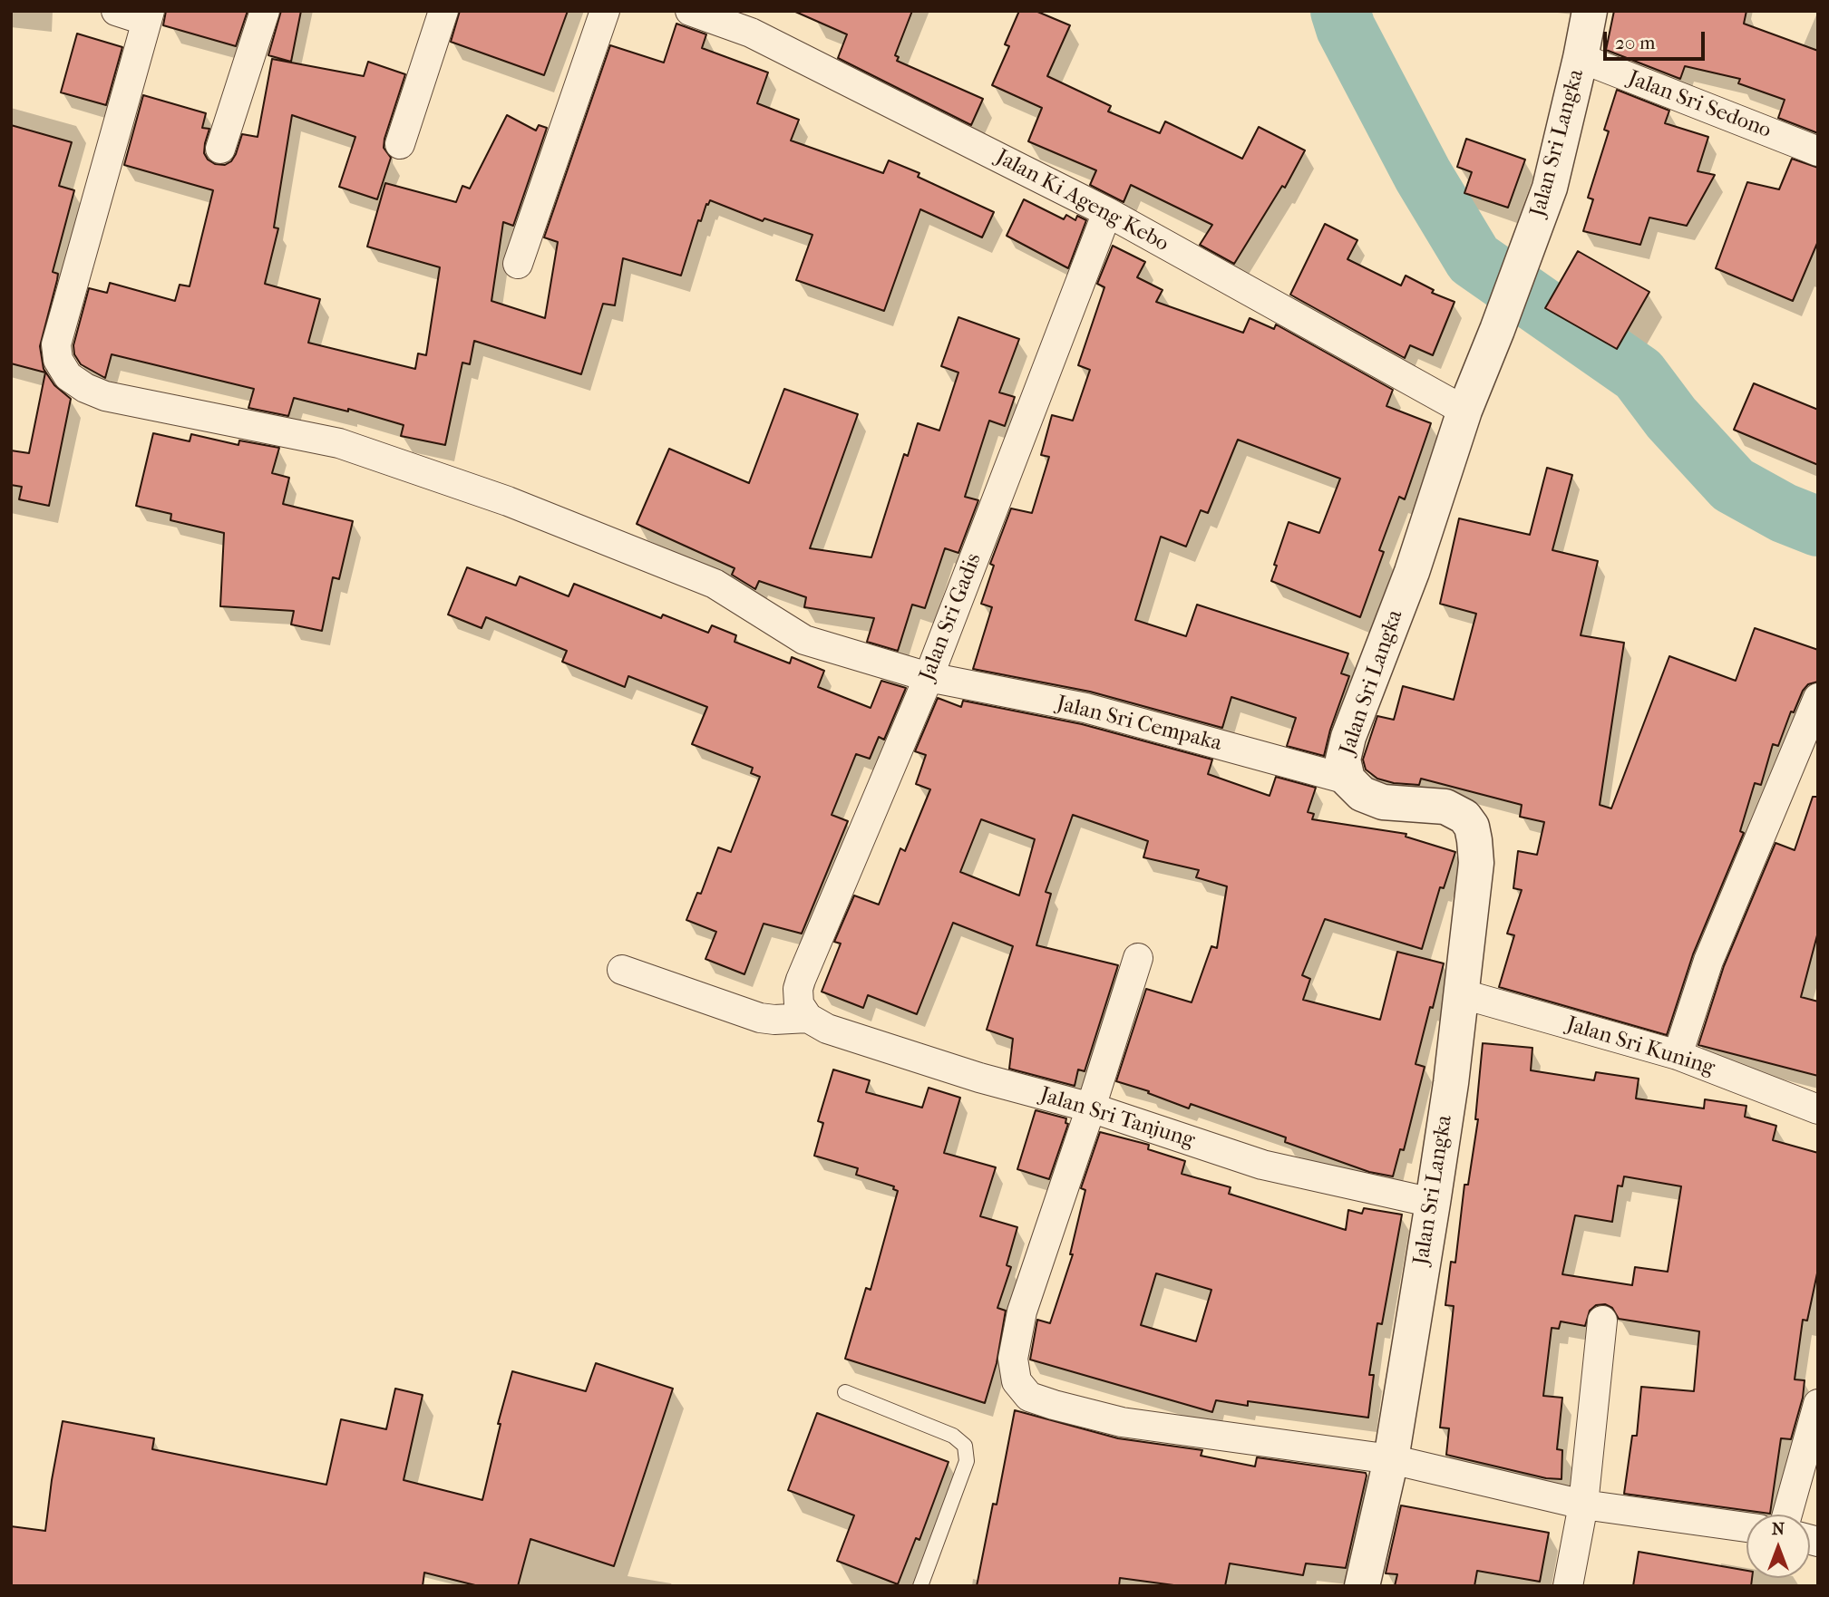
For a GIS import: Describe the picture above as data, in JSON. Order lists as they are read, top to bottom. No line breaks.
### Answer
{"streets":{"street":["Jalan Sri Sedono","Jalan Sri Langka","Jalan Ki Ageng Kebo","Jalan Sri Gadis","Jalan Sri Cempaka","Jalan Sri Kuning","Jalan Sri Tanjung"]},"crossings":[["Jalan Sri Sedono","Jalan Sri Langka"],["Jalan Sri Langka","Jalan Ki Ageng Kebo"],["Jalan Sri Langka","Jalan Sri Cempaka"],["Jalan Sri Langka","Jalan Sri Kuning"],["Jalan Sri Langka","Jalan Sri Tanjung"],["Jalan Ki Ageng Kebo","Jalan Sri Gadis"],["Jalan Sri Gadis","Jalan Sri Cempaka"],["Jalan Sri Gadis","Jalan Sri Tanjung"]],"scale_bar":"20 m","north":"top"}
